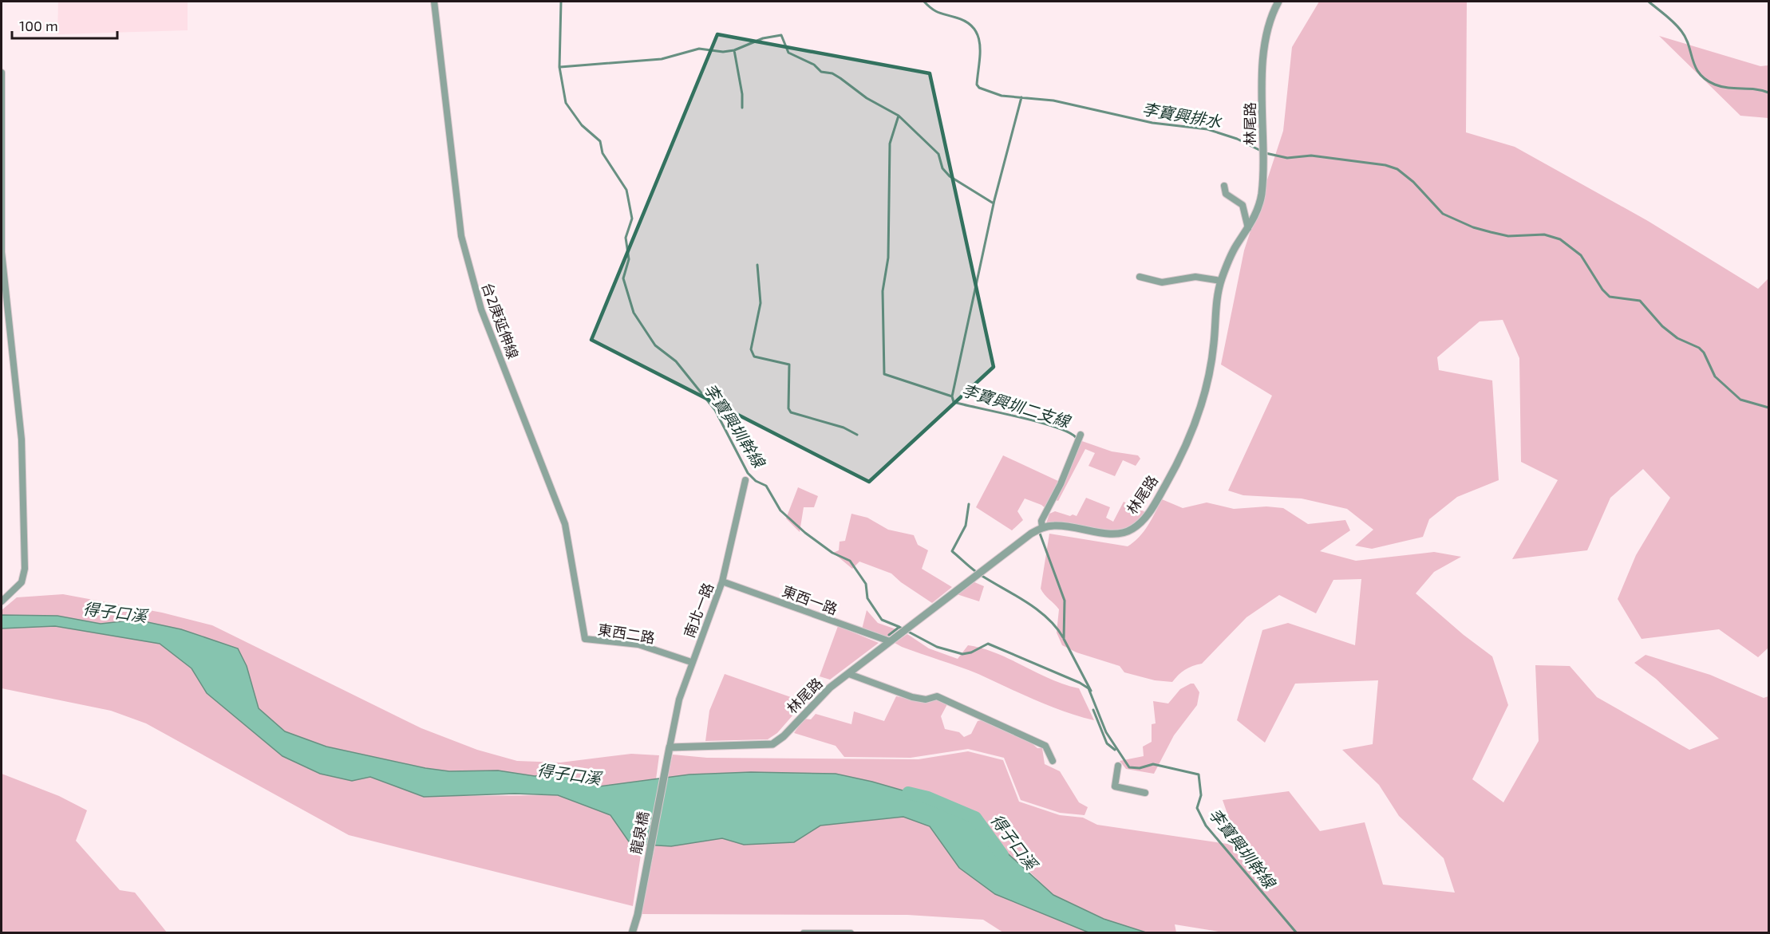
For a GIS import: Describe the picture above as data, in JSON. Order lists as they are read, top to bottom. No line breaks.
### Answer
{"streets":{"street":["林尾路","台2庚延伸線","東西一路","南北一路","東西二路","龍泉橋"]},"crossings":[["林尾路","東西一路"],["林尾路","南北一路"],["林尾路","龍泉橋"],["台2庚延伸線","東西二路"],["東西一路","南北一路"],["南北一路","東西二路"],["南北一路","龍泉橋"]],"water":["李寶興排水","李寶興圳二支線","李寶興圳幹線","得子口溪"],"scale_bar":"100 m"}
